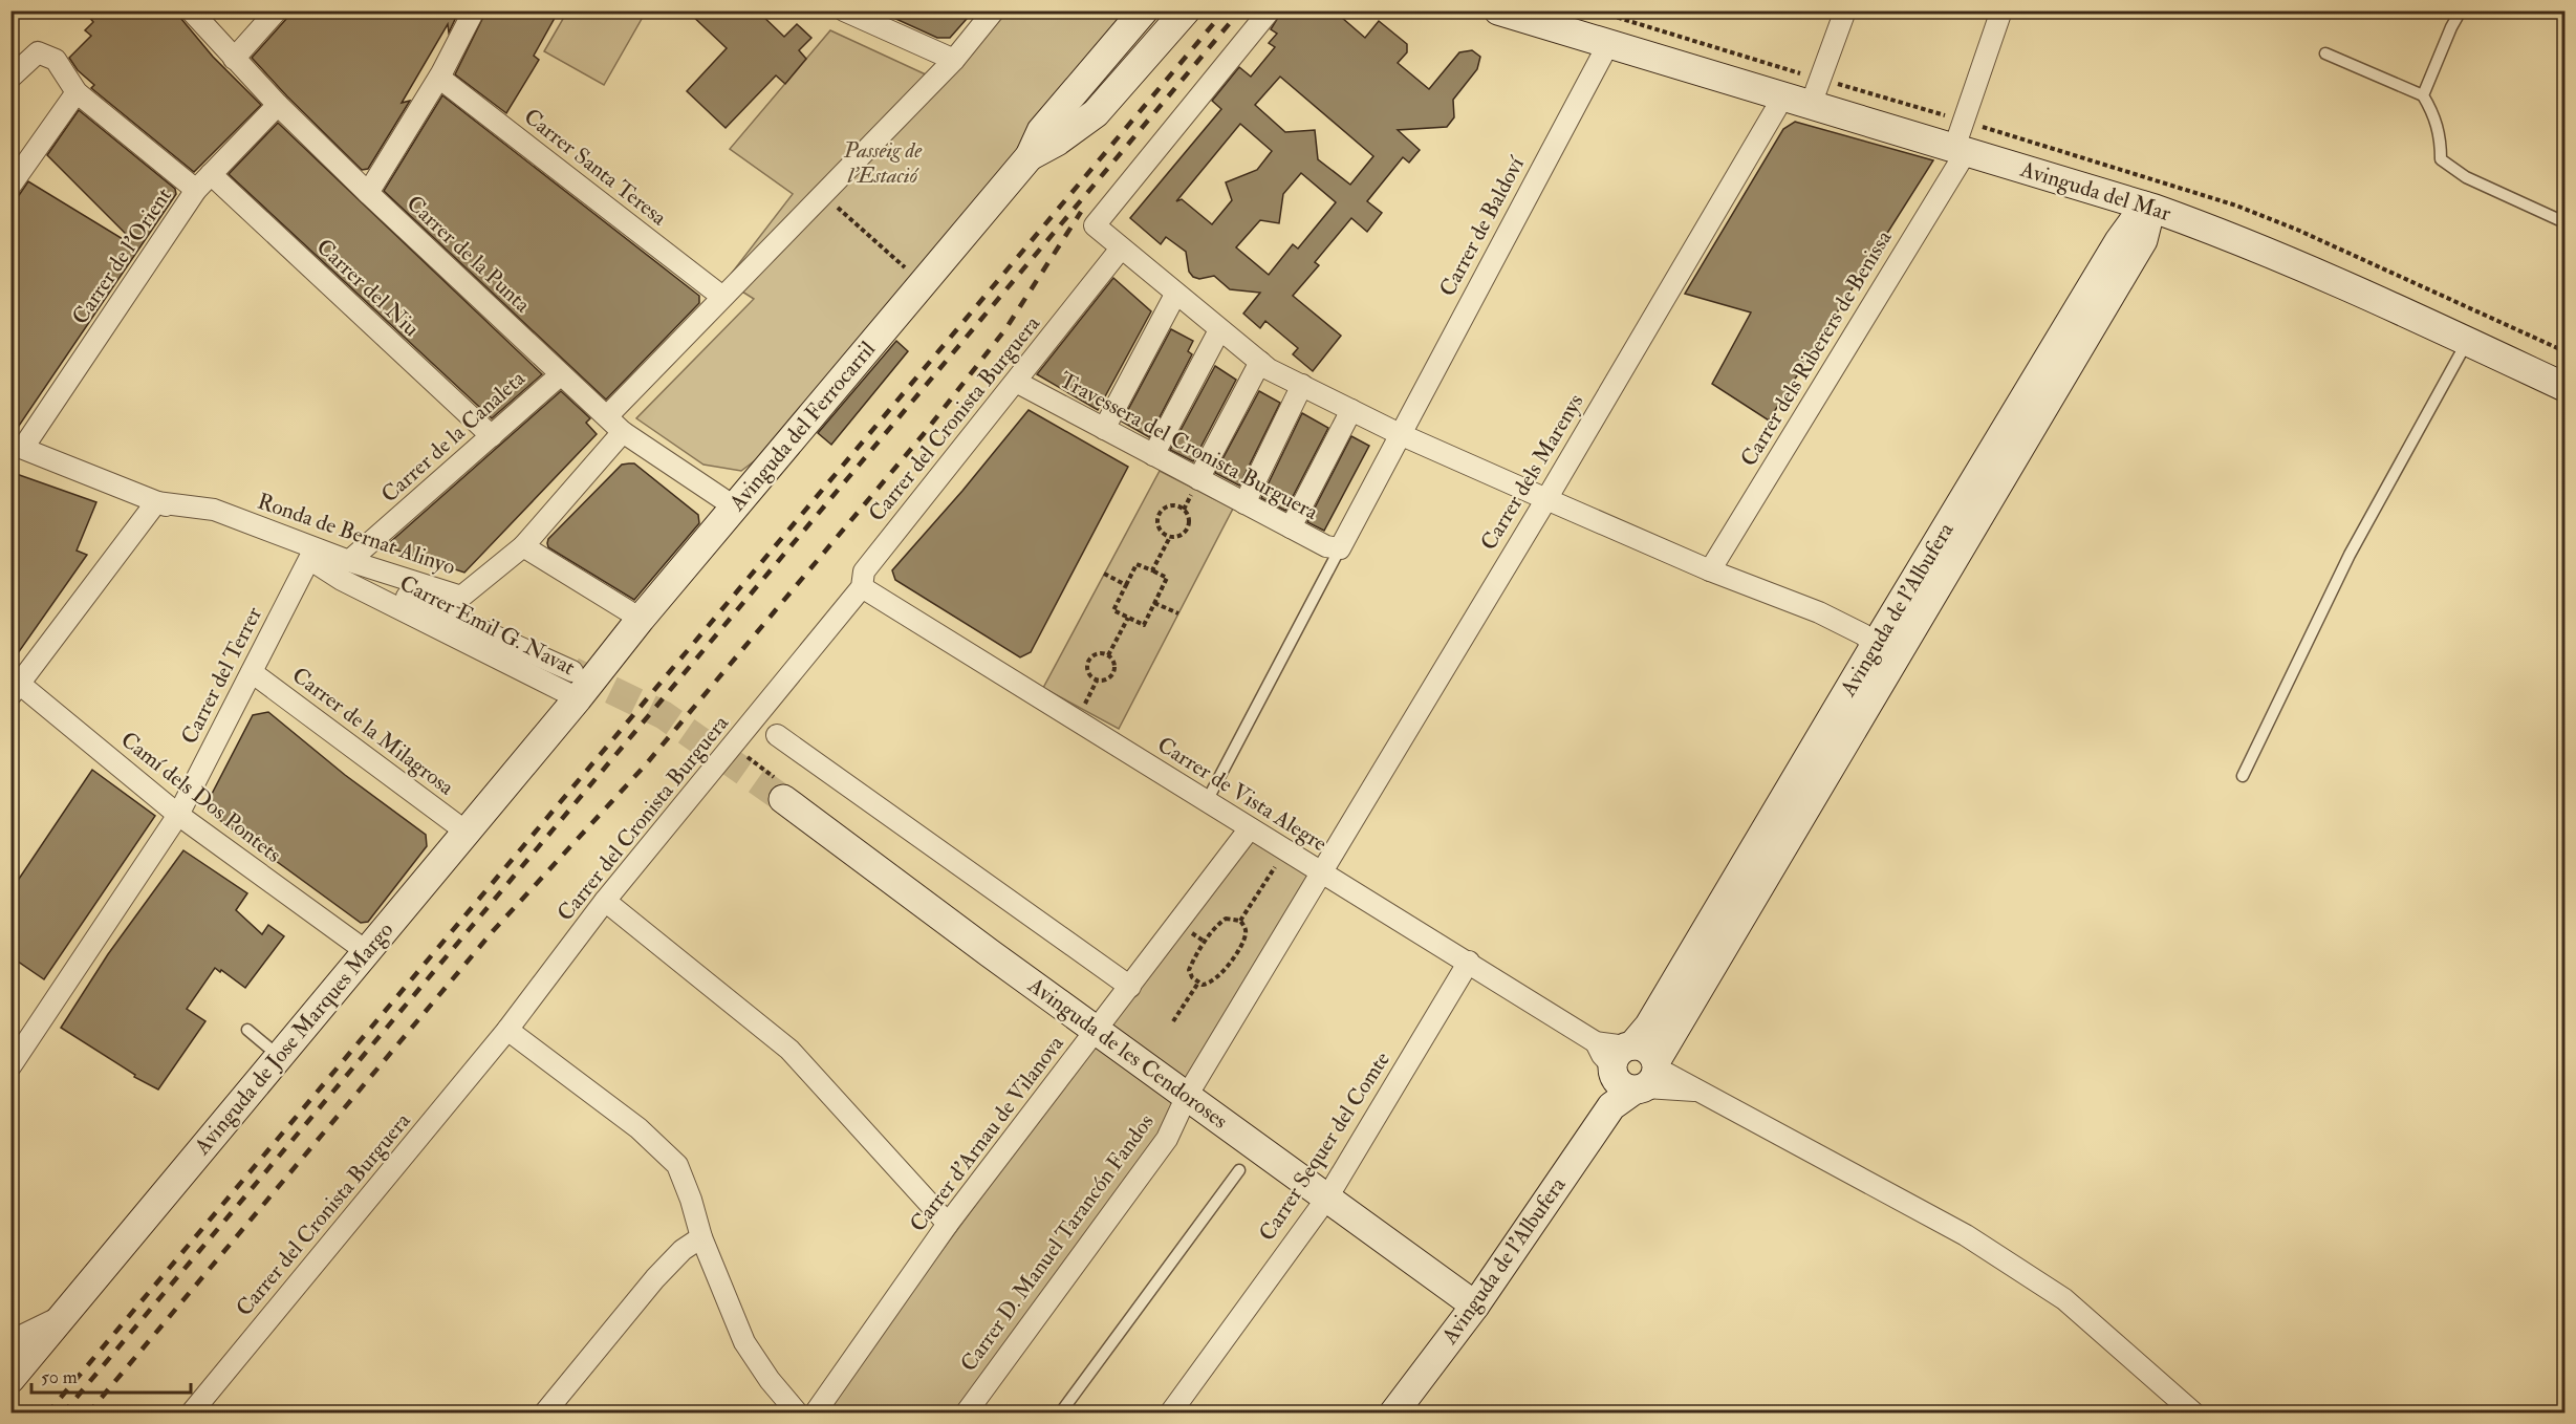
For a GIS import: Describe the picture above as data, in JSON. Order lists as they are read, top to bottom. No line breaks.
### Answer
{"streets":{"street":["Carrer Santa Teresa","Avinguda del Mar","Carrer de Baldoví","Carrer de la Punta","Carrer de l'Orient","Carrer del Niu","Carrer dels Riberers de Benissa","Carrer del Cronista Burguera","Avinguda del Ferrocarril","Carrer de la Canaleta","Travessera del Cronista Burguera","Carrer dels Marenys","Ronda de Bernat Alinyo","Avinguda de l'Albufera","Carrer Emil G. Navat","Carrer del Terrer","Carrer de la Milagrosa","Carrer de Vista Alegre","Camí dels Dos Pontets","Avinguda de Jose Marques Margo","Avinguda de les Cendoroses","Carrer d'Arnau de Vilanova","Carrer Sequer del Comte","Carrer D. Manuel Tarancón Fandos"]},"crossings":[["Avinguda del Mar","Carrer de Baldoví"],["Avinguda del Mar","Carrer dels Riberers de Benissa"],["Avinguda del Mar","Carrer dels Marenys"],["Avinguda del Mar","Avinguda de l'Albufera"],["Carrer de Baldoví","Travessera del Cronista Burguera"],["Carrer de la Punta","Carrer de l'Orient"],["Carrer de la Punta","Avinguda del Ferrocarril"],["Carrer de la Punta","Carrer de la Canaleta"],["Carrer de la Punta","Ronda de Bernat Alinyo"],["Carrer de l'Orient","Carrer del Niu"],["Carrer de l'Orient","Ronda de Bernat Alinyo"],["Carrer del Niu","Carrer de la Canaleta"],["Carrer del Cronista Burguera","Travessera del Cronista Burguera"],["Carrer del Cronista Burguera","Carrer de Vista Alegre"],["Avinguda del Ferrocarril","Carrer Emil G. Navat"],["Avinguda del Ferrocarril","Avinguda de Jose Marques Margo"],["Carrer de la Canaleta","Ronda de Bernat Alinyo"],["Carrer dels Marenys","Carrer de Vista Alegre"],["Carrer dels Marenys","Carrer D. Manuel Tarancón Fandos"],["Ronda de Bernat Alinyo","Carrer Emil G. Navat"],["Ronda de Bernat Alinyo","Carrer del Terrer"],["Avinguda de l'Albufera","Carrer de Vista Alegre"],["Avinguda de l'Albufera","Avinguda de les Cendoroses"],["Carrer Emil G. Navat","Carrer del Terrer"],["Carrer Emil G. Navat","Avinguda de Jose Marques Margo"],["Carrer del Terrer","Carrer de la Milagrosa"],["Carrer del Terrer","Camí dels Dos Pontets"],["Carrer de la Milagrosa","Avinguda de Jose Marques Margo"],["Carrer de Vista Alegre","Carrer d'Arnau de Vilanova"],["Carrer de Vista Alegre","Carrer Sequer del Comte"],["Carrer de Vista Alegre","Carrer D. Manuel Tarancón Fandos"],["Camí dels Dos Pontets","Avinguda de Jose Marques Margo"],["Avinguda de les Cendoroses","Carrer d'Arnau de Vilanova"],["Avinguda de les Cendoroses","Carrer Sequer del Comte"],["Avinguda de les Cendoroses","Carrer D. Manuel Tarancón Fandos"]],"parks":["Passeig de l'Estació"],"scale_bar":"50 m"}
